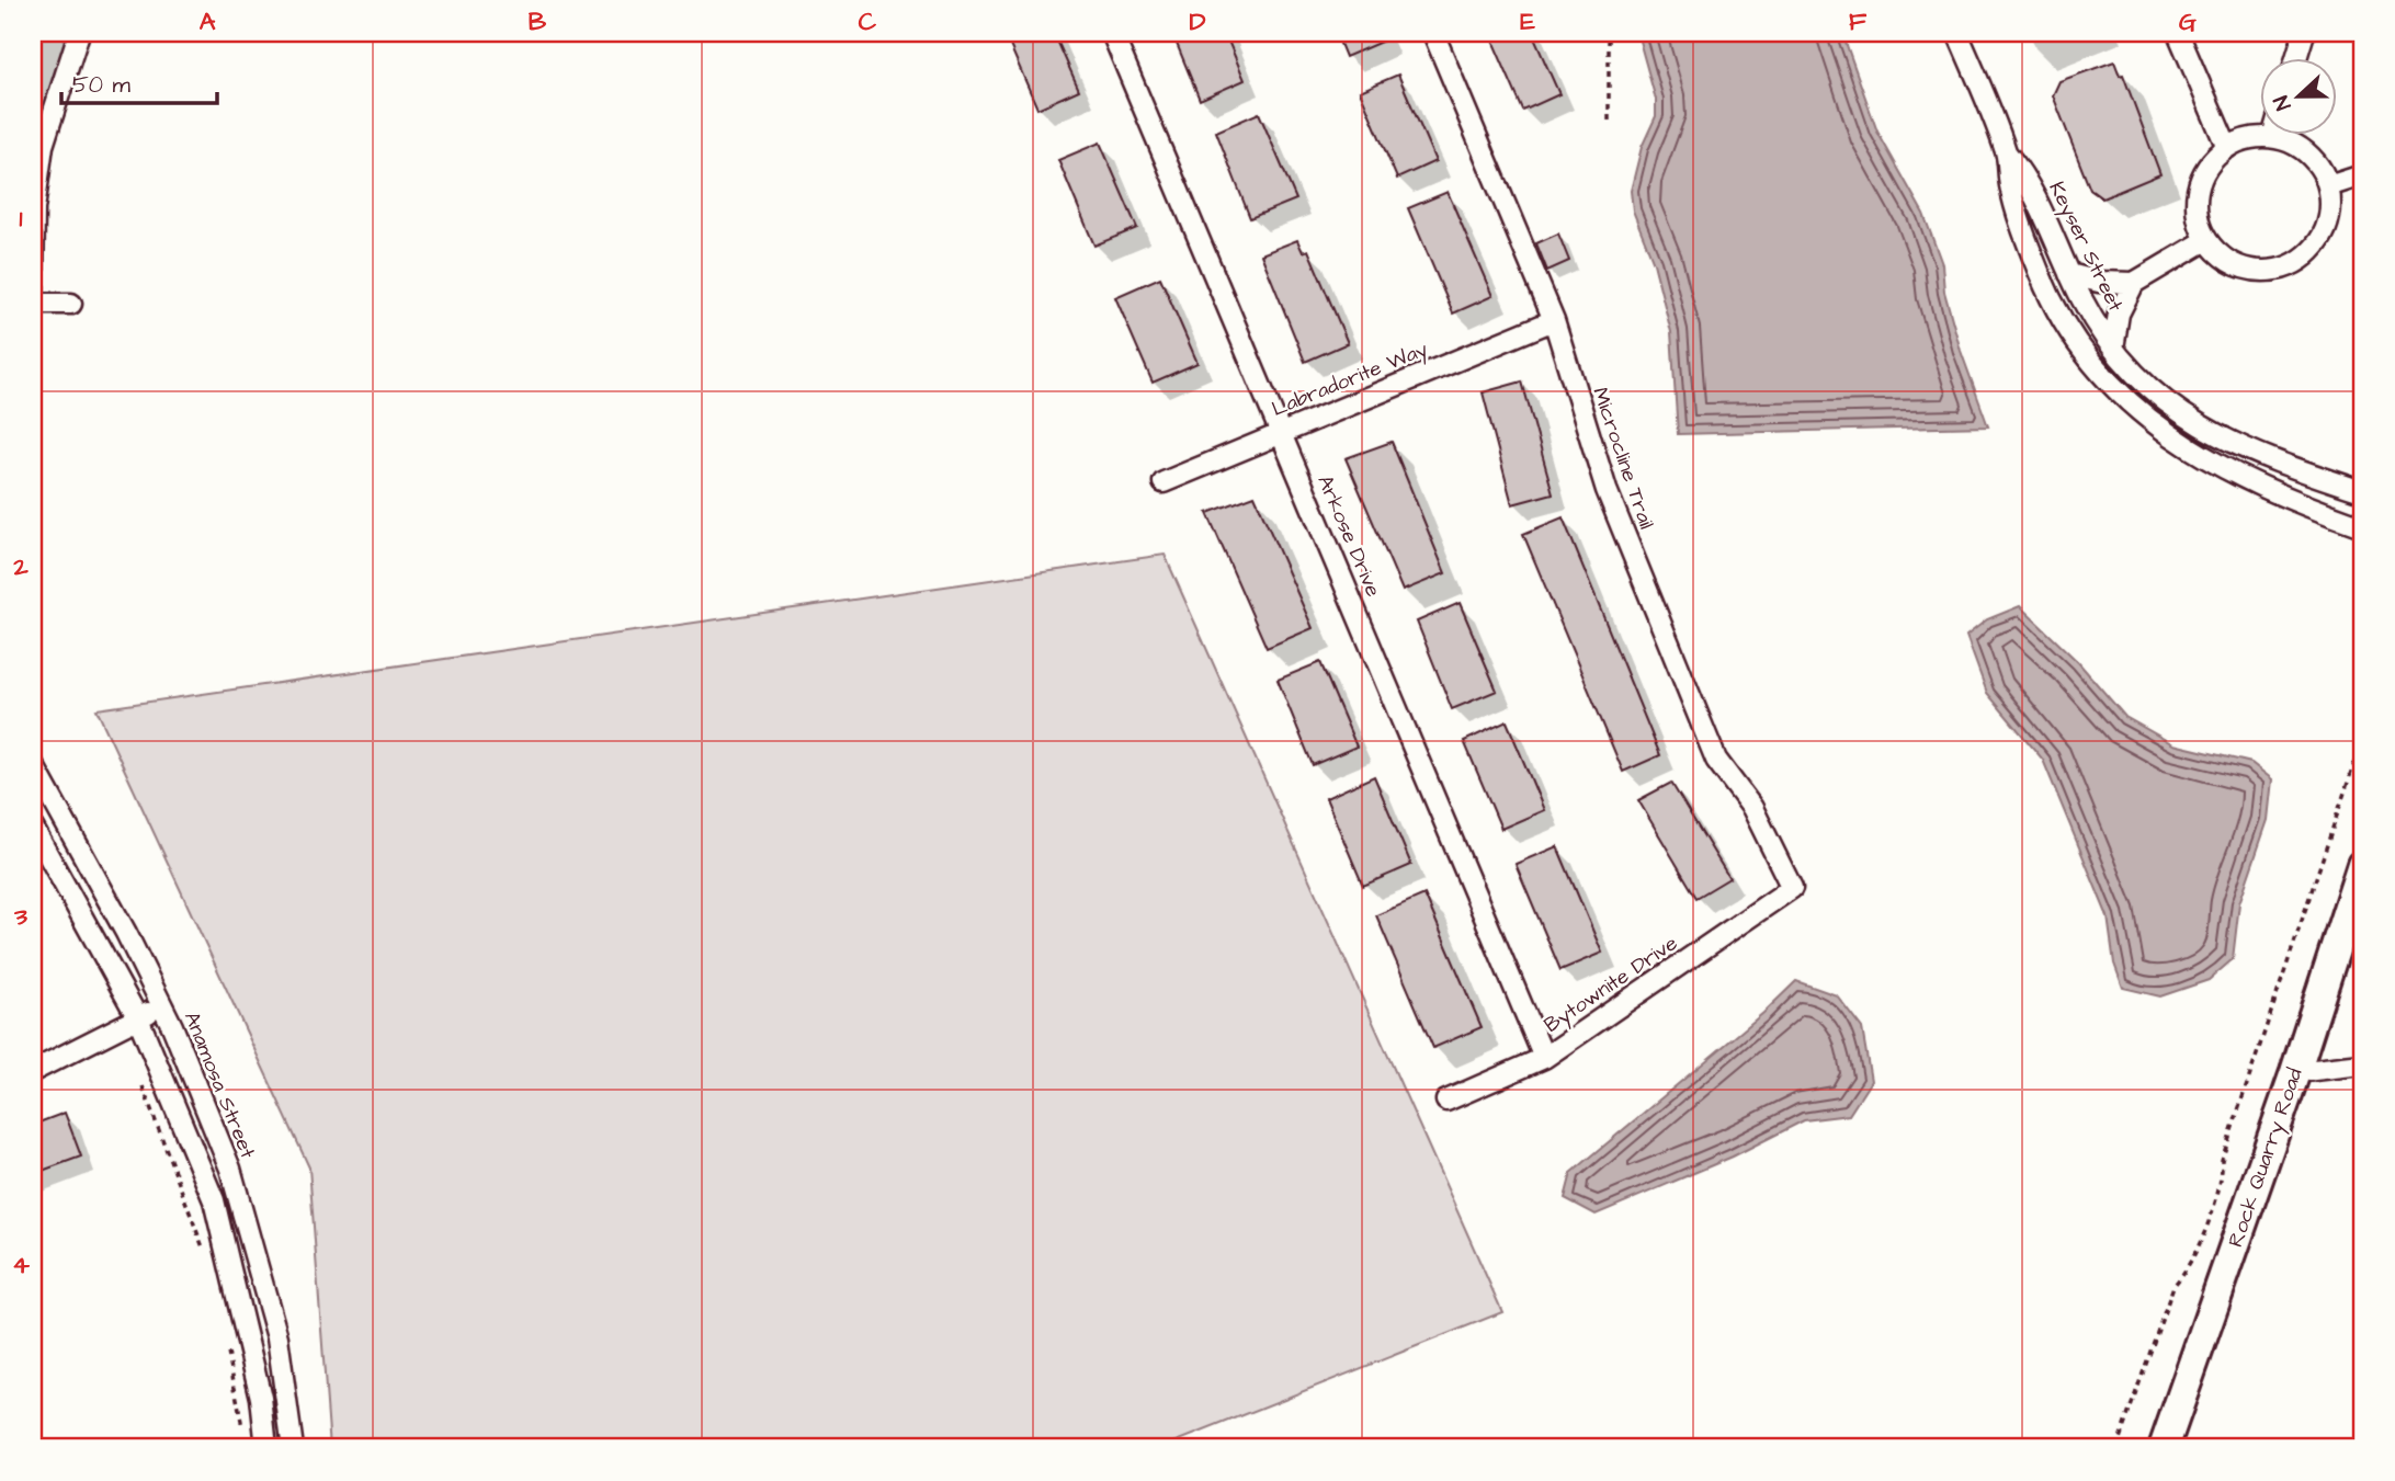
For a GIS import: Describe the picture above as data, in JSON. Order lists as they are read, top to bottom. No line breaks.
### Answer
{"streets":{"main road":["Rock Quarry Road"],"street":["Keyser Street","Labradorite Way","Microcline Trail","Arkose Drive","Bytownite Drive","Anamosa Street"]},"crossings":[["Labradorite Way","Microcline Trail"],["Labradorite Way","Arkose Drive"],["Microcline Trail","Bytownite Drive"],["Arkose Drive","Bytownite Drive"]],"scale_bar":"50 m","north":"left","grid":{"columns":["A","B","C","D","E","F","G"],"rows":["1","2","3","4"]}}
